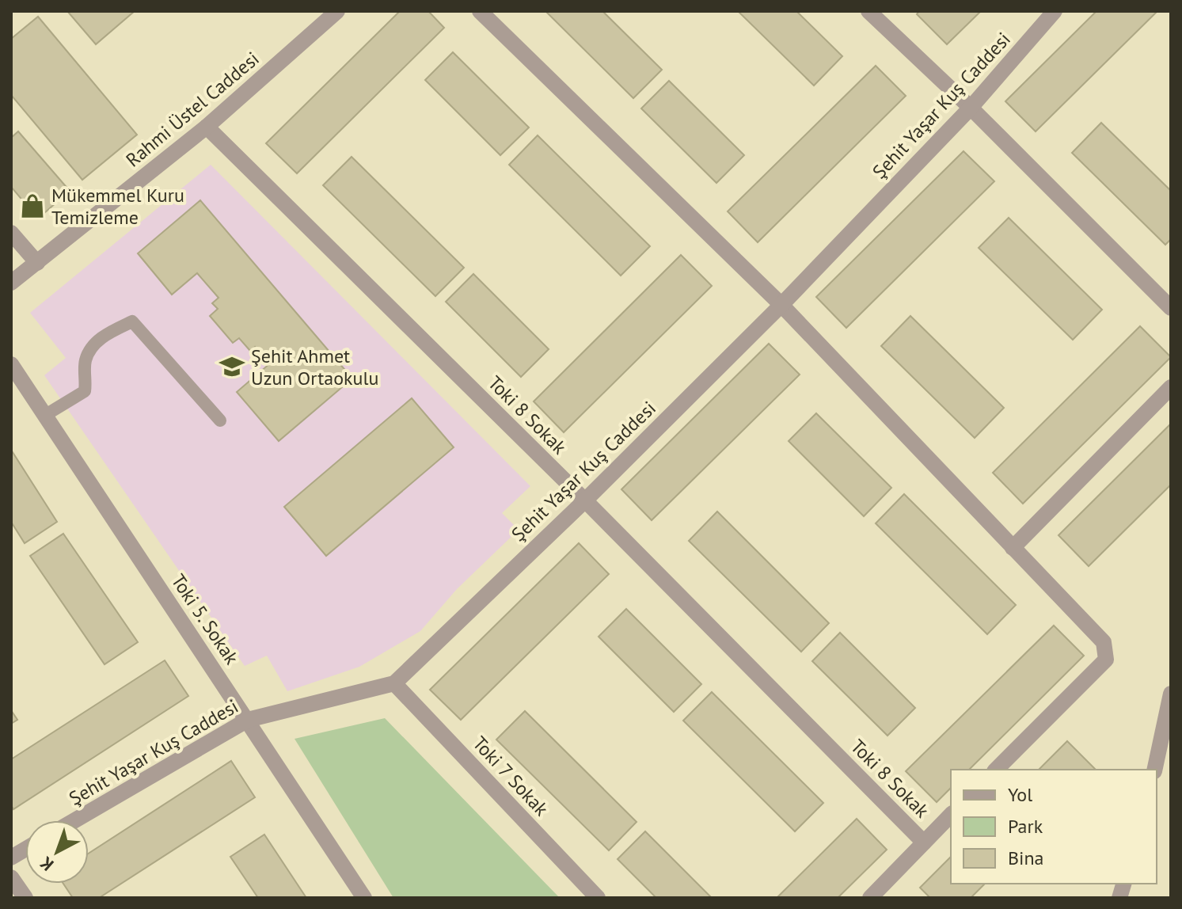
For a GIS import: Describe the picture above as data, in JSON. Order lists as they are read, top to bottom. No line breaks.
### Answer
{"streets":{"street":["Şehit Yaşar Kuş Caddesi","Rahmi Üstel Caddesi","Toki 8 Sokak","Toki 5. Sokak","Toki 7 Sokak"]},"crossings":[["Şehit Yaşar Kuş Caddesi","Toki 8 Sokak"],["Şehit Yaşar Kuş Caddesi","Toki 5. Sokak"],["Şehit Yaşar Kuş Caddesi","Toki 7 Sokak"],["Rahmi Üstel Caddesi","Toki 8 Sokak"]],"places":{"shop":["Mükemmel Kuru Temizleme"],"school or university":["Şehit Ahmet Uzun Ortaokulu"]},"legend":["Yol","Park","Bina"],"north":"bottom left"}
